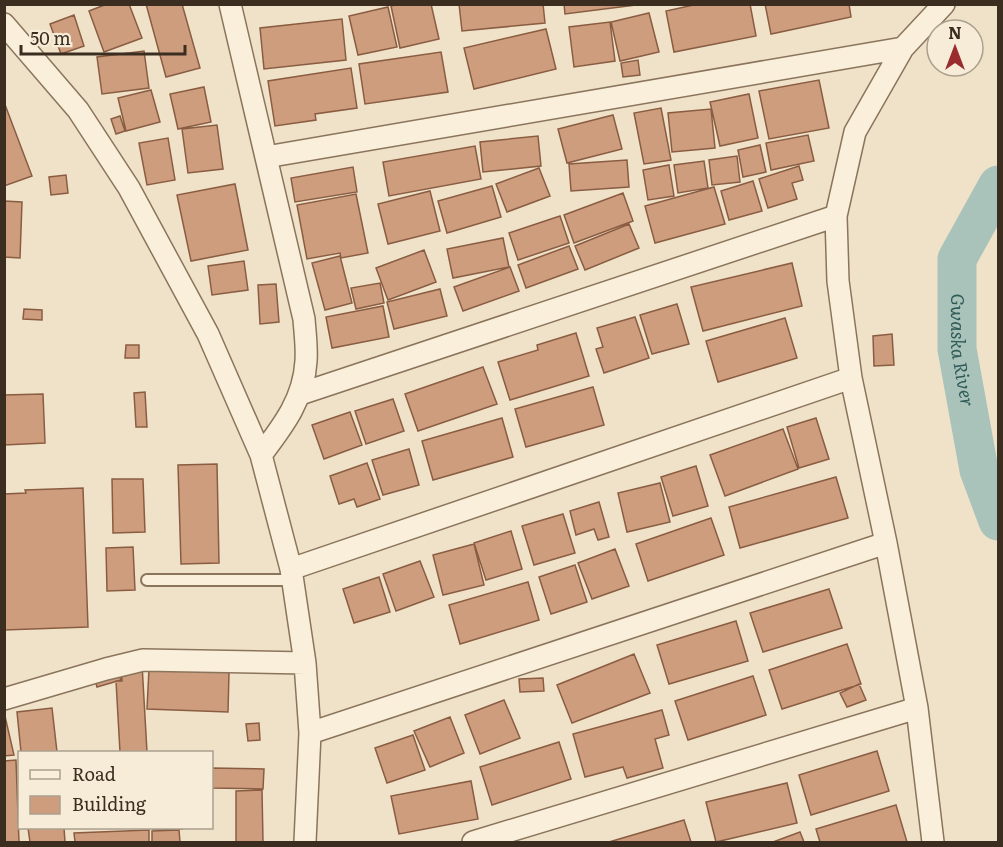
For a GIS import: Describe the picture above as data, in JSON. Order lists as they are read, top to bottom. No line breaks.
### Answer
{"water":["Gwaska River"],"legend":["Road","Building"],"scale_bar":"50 m","north":"top"}
